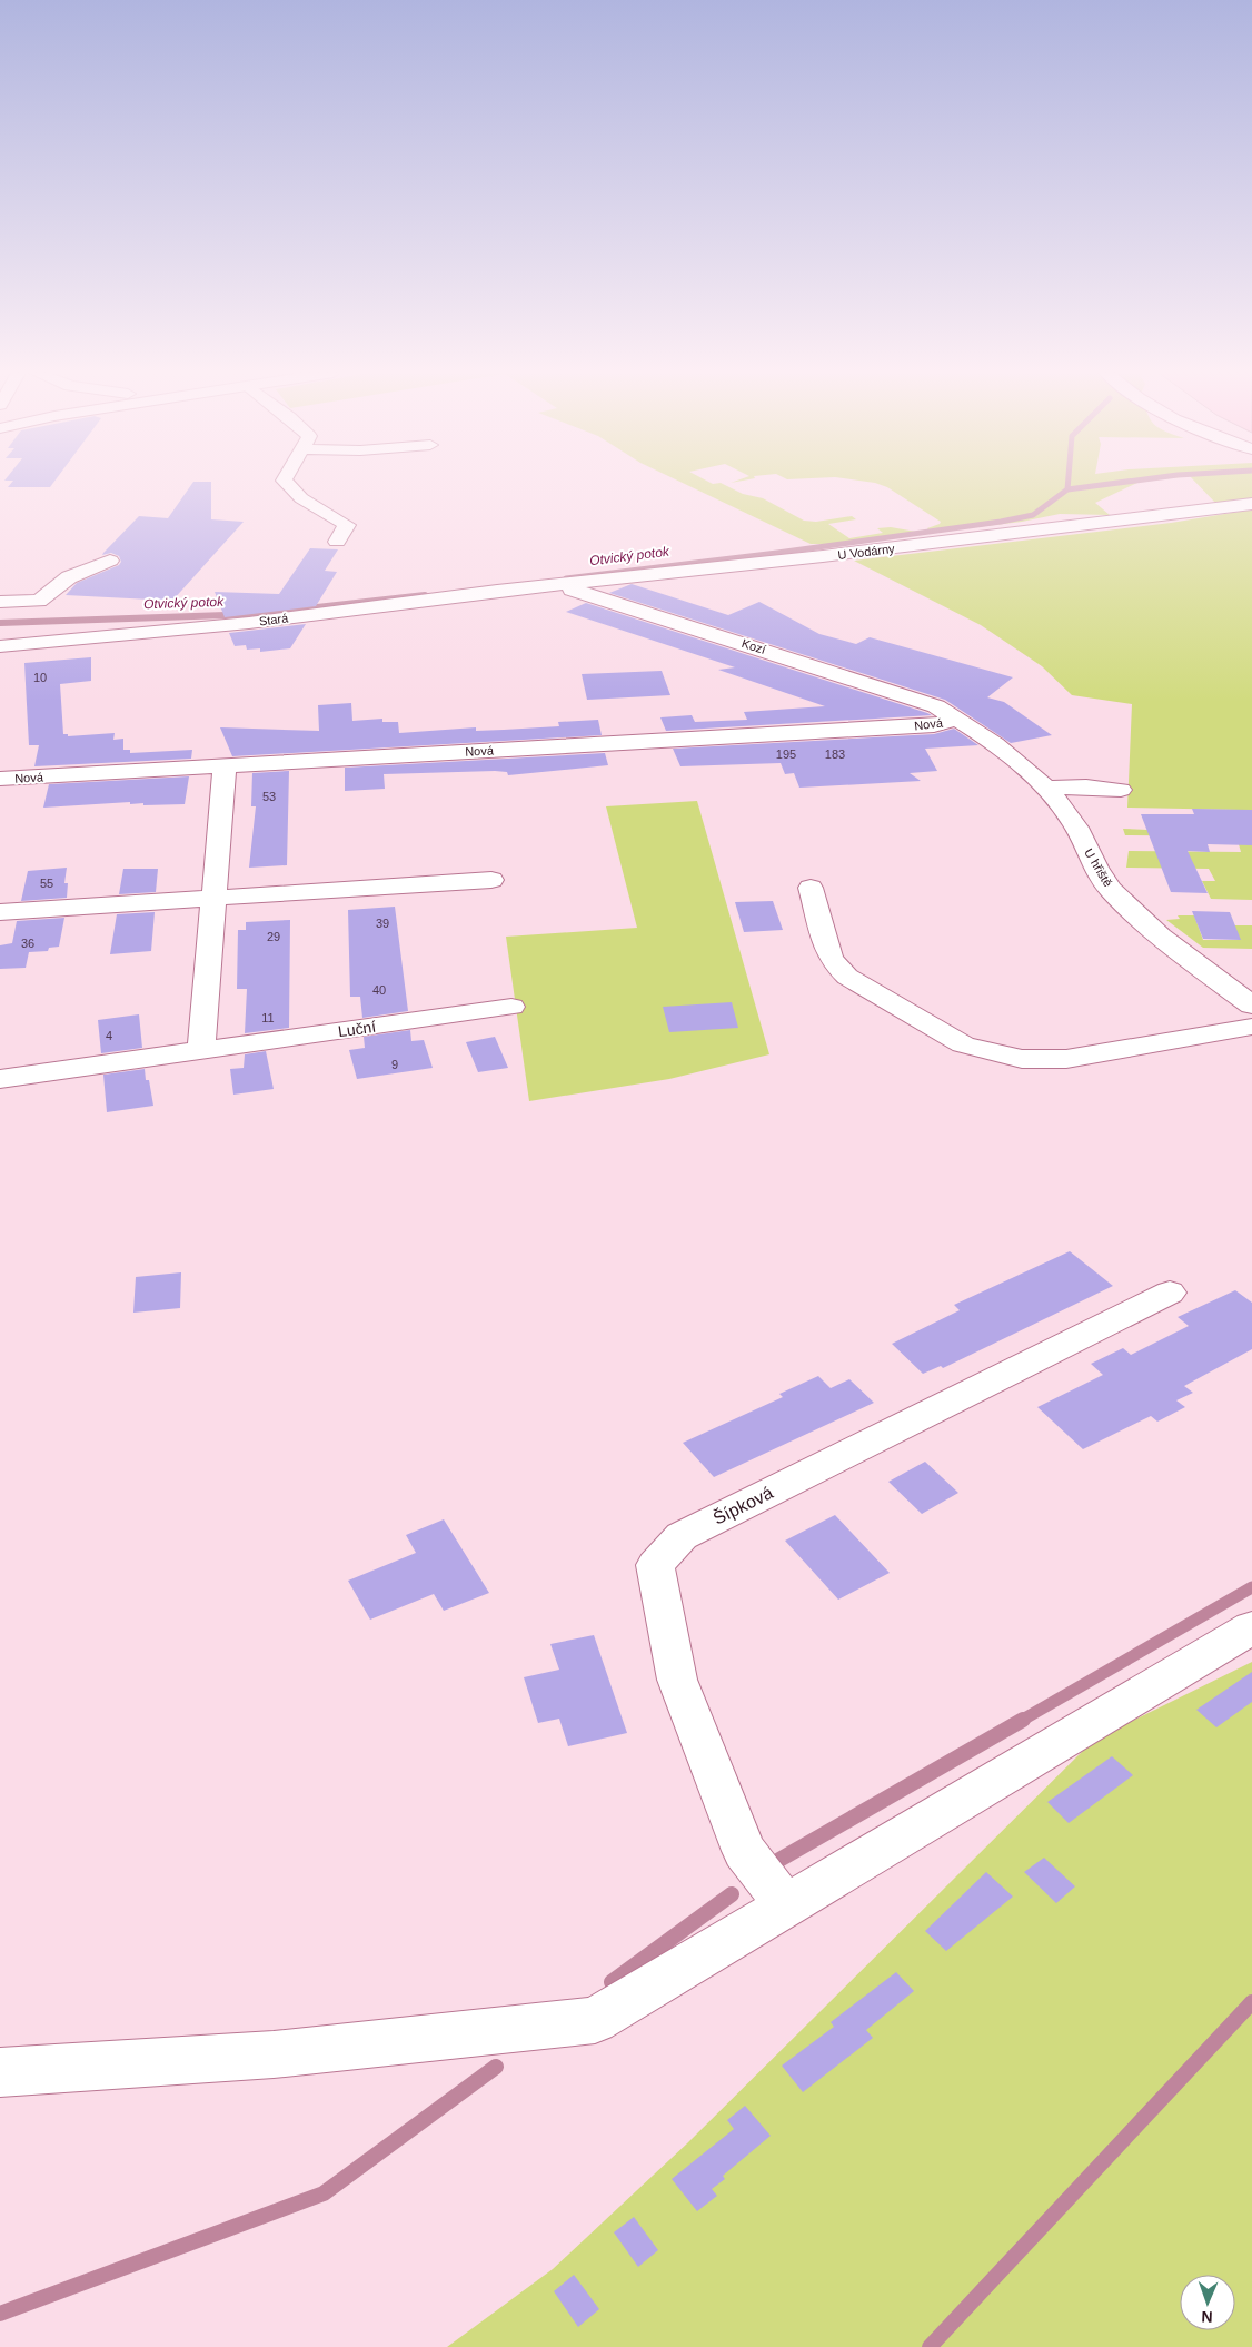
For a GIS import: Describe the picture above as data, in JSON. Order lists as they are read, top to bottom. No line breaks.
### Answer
{"streets":{"street":["U Vodárny","Stará","Kozí","Nová","U hřiště","Luční","Šípková"]},"crossings":[["U Vodárny","Stará"],["U Vodárny","Kozí"],["Stará","Kozí"],["Kozí","Nová"],["Kozí","U hřiště"],["Nová","U hřiště"]],"water":["Otvický potok"],"house_numbers":["10","195","183","53","55","39","29","36","40","11","4","9"],"north":"bottom"}
